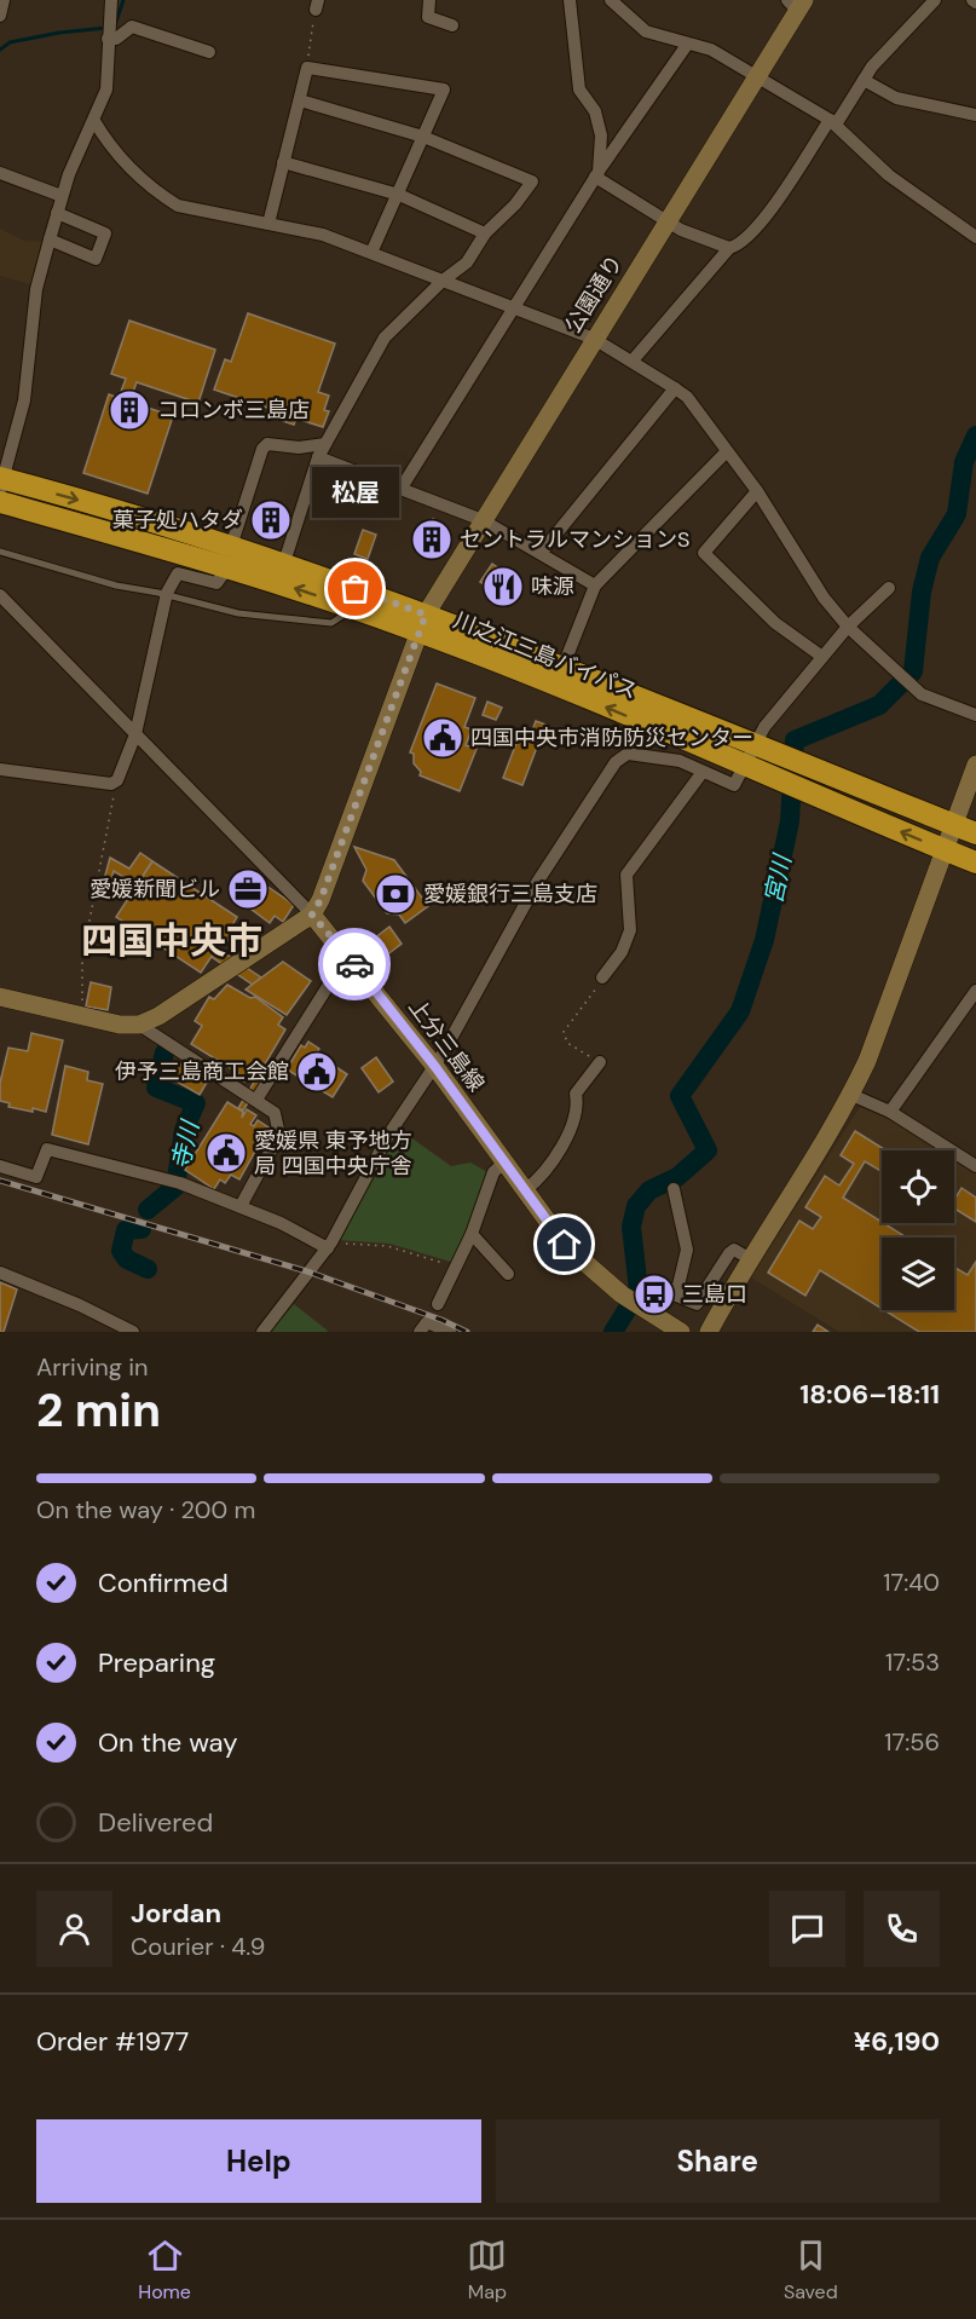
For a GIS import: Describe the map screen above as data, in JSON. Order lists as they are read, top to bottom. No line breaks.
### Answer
{"streets":{"highway":["川之江三島バイパス"],"street":["公園通り","上分三島線"]},"crossings":[["公園通り","川之江三島バイパス"]],"districts":["四国中央市"],"water":["宮川","寺川"],"places":{"building":["コロンボ三島店","菓子処ハタダ","セントラルマンションS"],"restaurant":["味源"],"other":["松屋"],"public building":["四国中央市消防防災センター","伊予三島商工会館","愛媛県 東予地方 局 四国中央庁舎"],"office":["愛媛新聞ビル"],"bank":["愛媛銀行三島支店"],"bus stop":["三島口"]},"page":{"bubble":"松屋","heading":["2 min","Arriving in","18:06–18:11"],"panel":["Jordan","Courier · 4.9","Order #1977","¥6,190"],"bar":"On the way · 200 m","list":[["Confirmed","17:40"],["Preparing","17:53"],["On the way","17:56"],"Delivered"],"buttons":["Help","Share"],"tabs":["Home","Map","Saved"]}}
